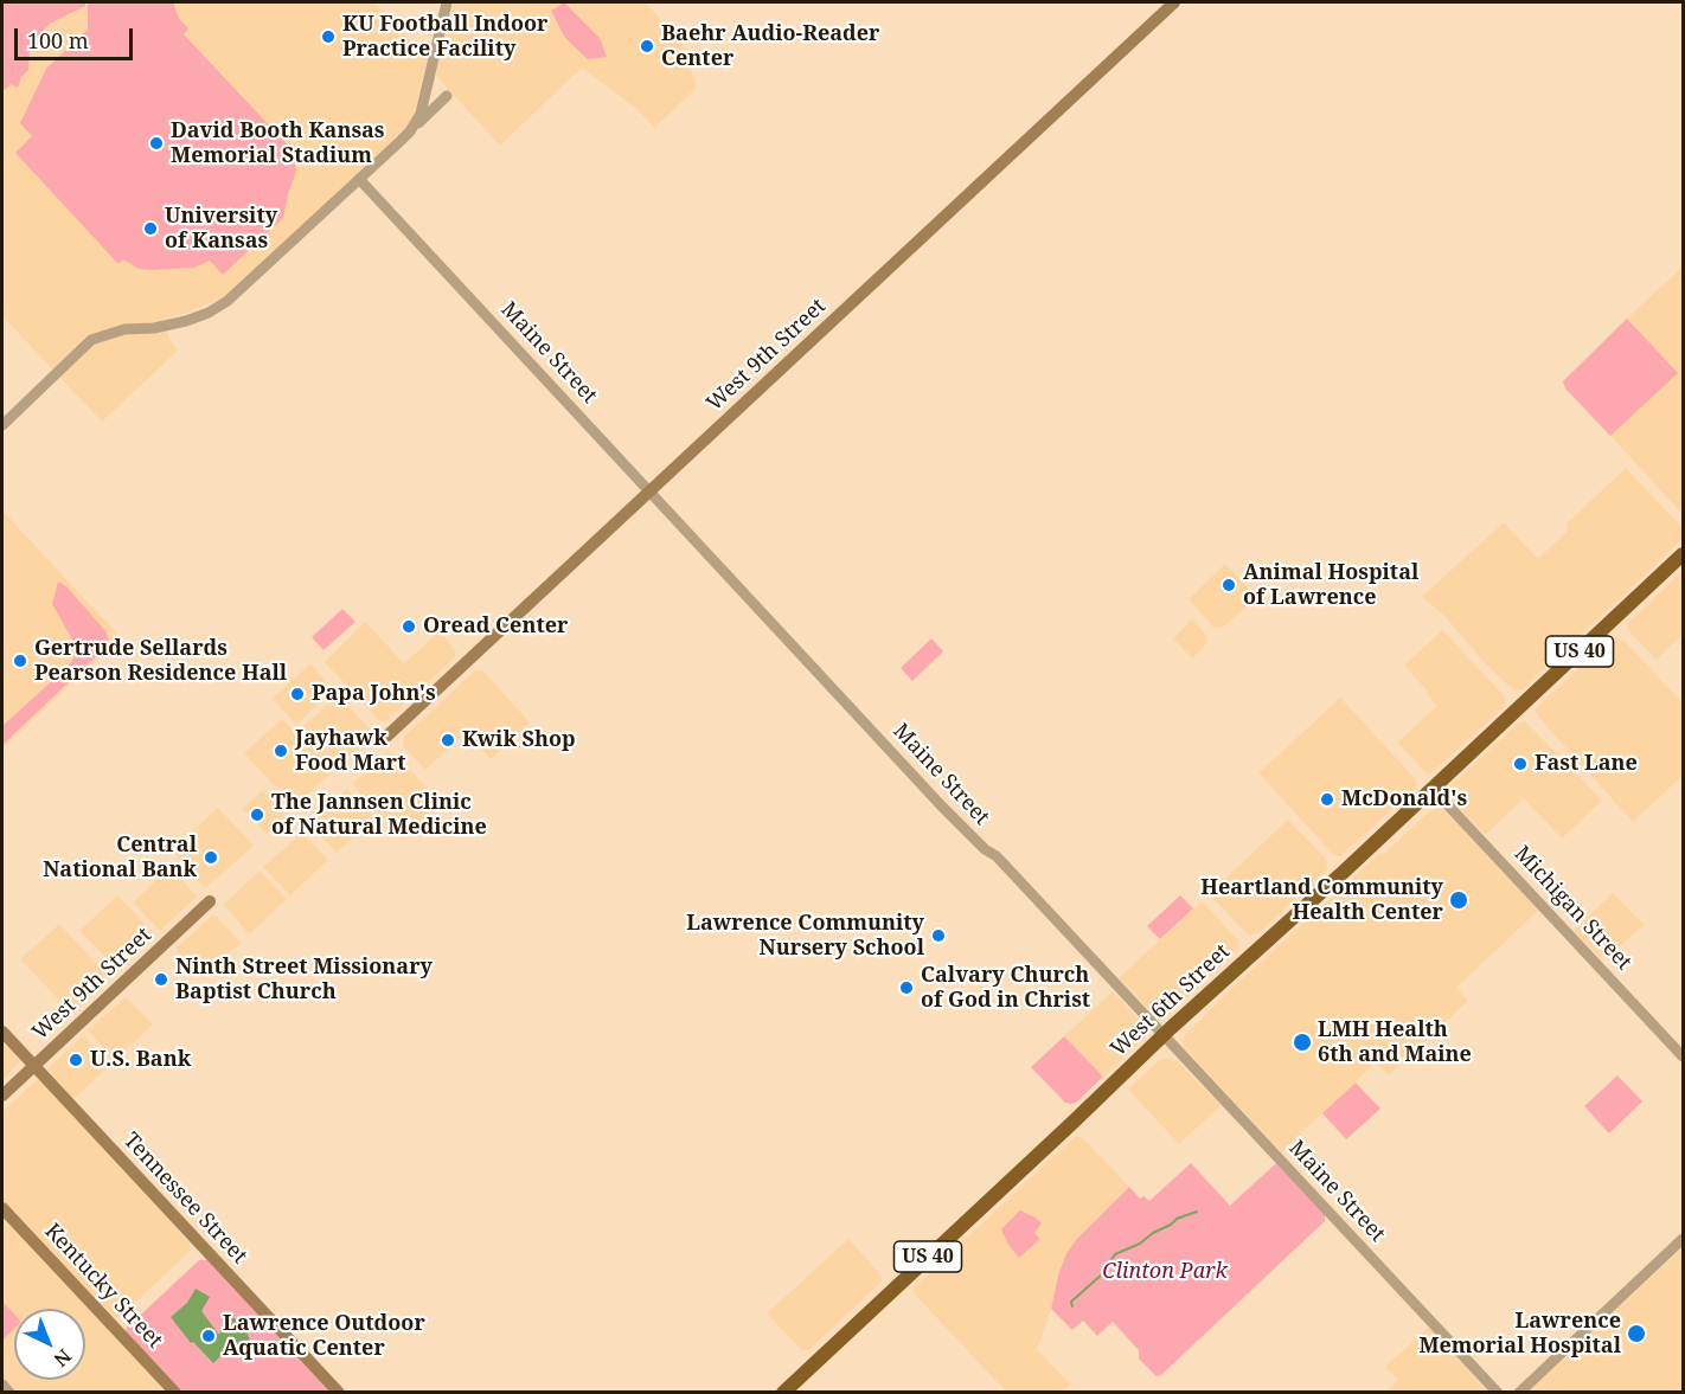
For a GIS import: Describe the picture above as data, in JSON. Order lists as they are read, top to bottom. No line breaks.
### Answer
{"streets":{"highway":["US 40","West 6th Street"],"main road":["West 9th Street","Tennessee Street","Kentucky Street"],"street":["Maine Street","Michigan Street"]},"crossings":[["Maine Street","West 9th Street"],["Maine Street","West 6th Street"],["West 9th Street","Tennessee Street"],["Michigan Street","West 6th Street"]],"parks":["Clinton Park"],"places":["KU Football Indoor Practice Facility","Baehr Audio-Reader Center","David Booth Kansas Memorial Stadium","University of Kansas","Animal Hospital of Lawrence","Oread Center","Gertrude Sellards Pearson Residence Hall","Papa John's","Kwik Shop","Jayhawk Food Mart","Fast Lane","McDonald's","The Jannsen Clinic of Natural Medicine","Central National Bank","Heartland Community Health Center","Lawrence Community Nursery School","Ninth Street Missionary Baptist Church","Calvary Church of God in Christ","LMH Health 6th and Maine","U.S. Bank","Lawrence Memorial Hospital","Lawrence Outdoor Aquatic Center"],"scale_bar":"100 m","north":"bottom right"}
